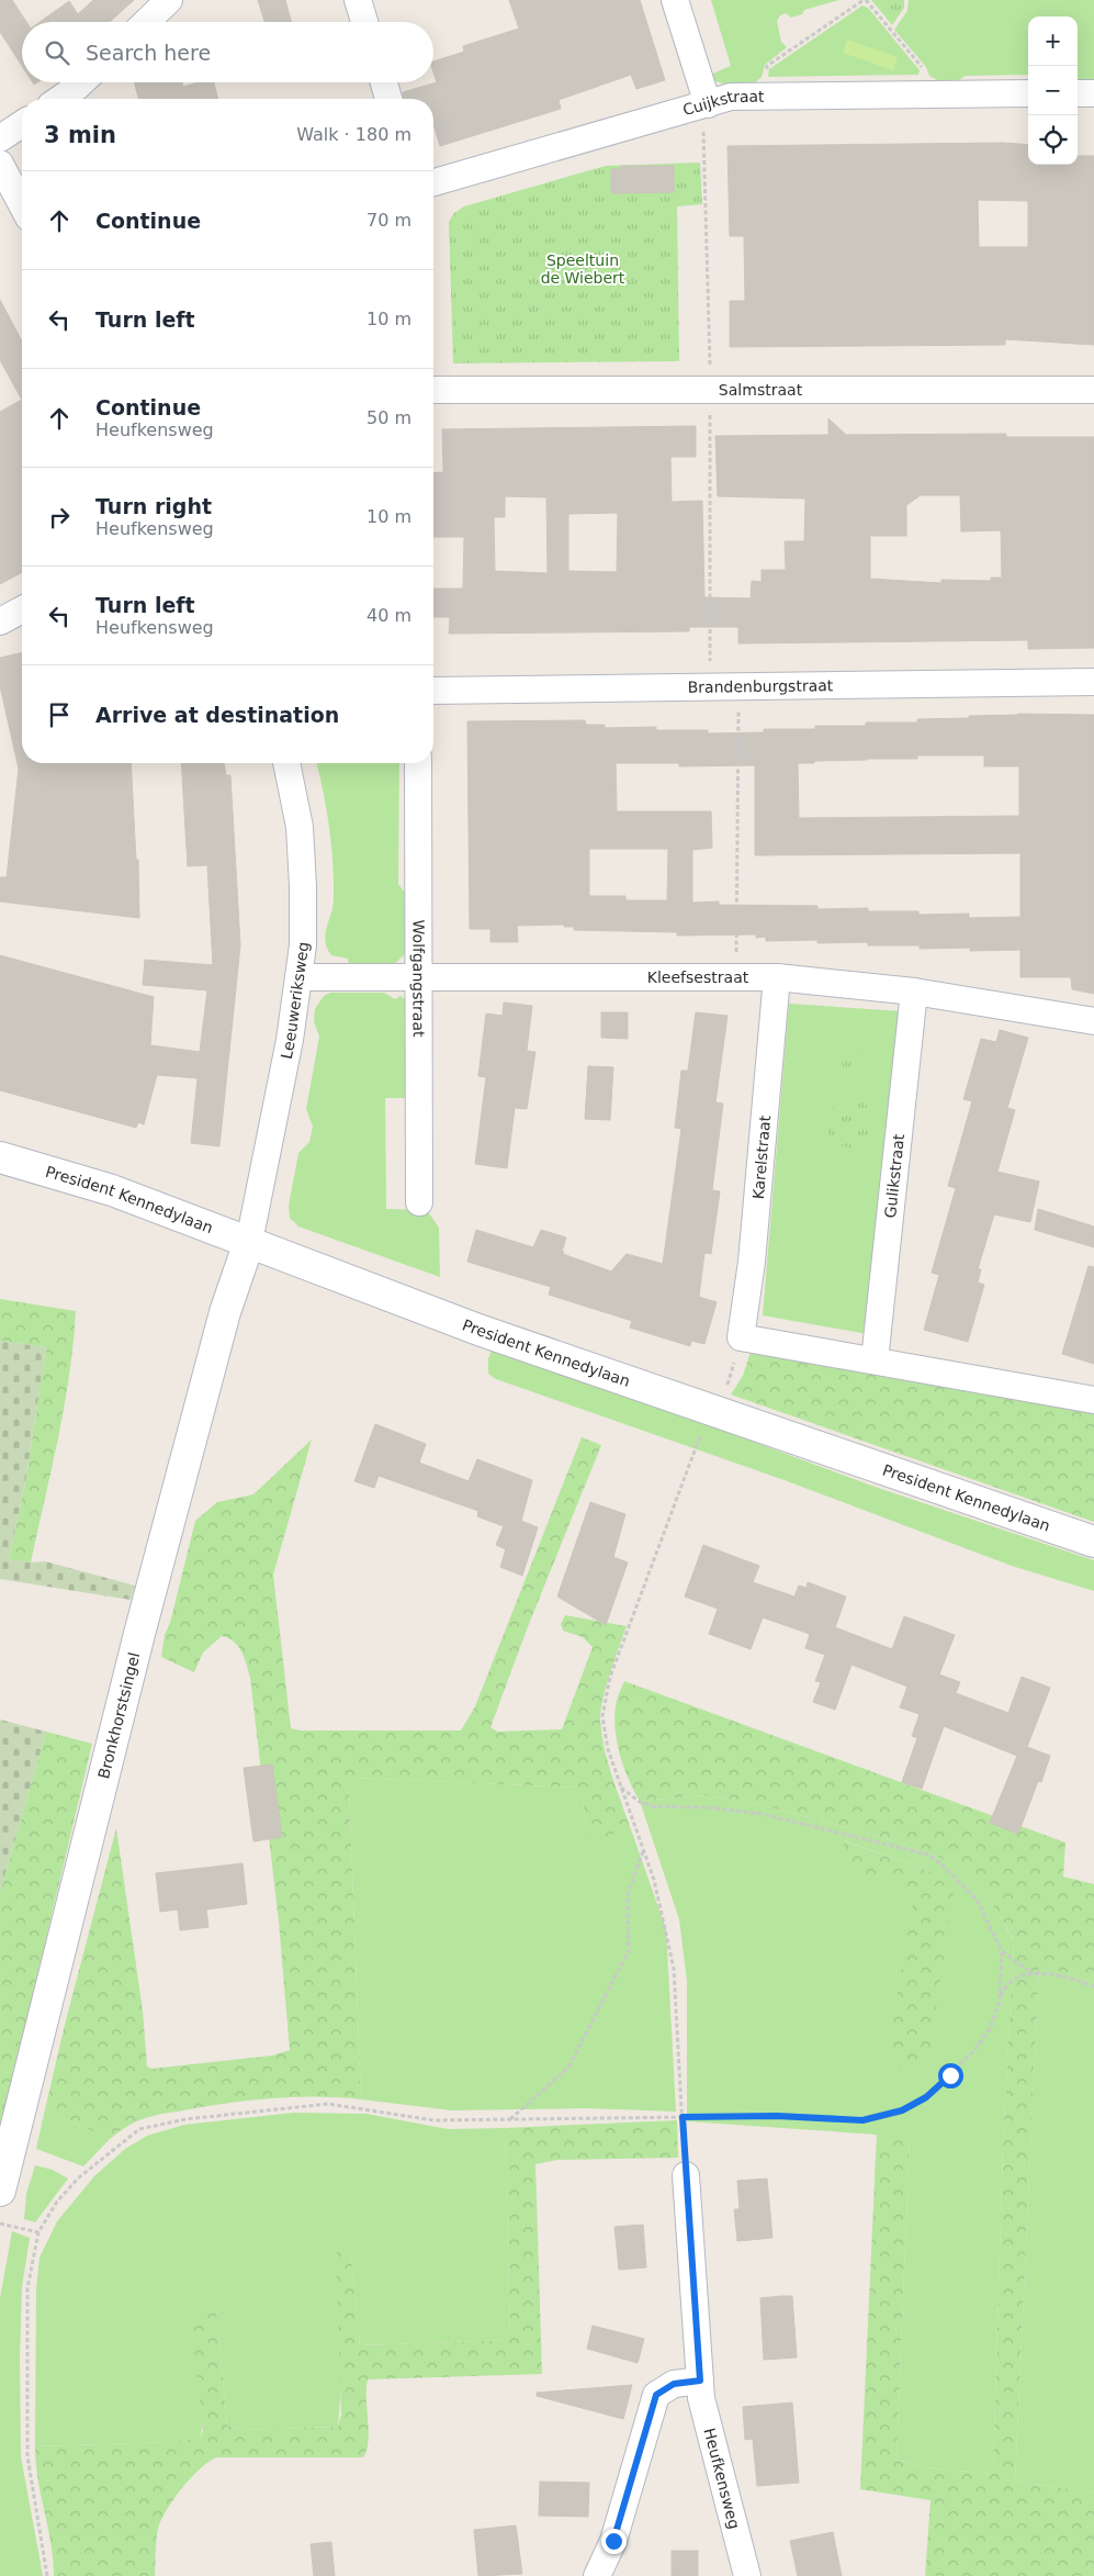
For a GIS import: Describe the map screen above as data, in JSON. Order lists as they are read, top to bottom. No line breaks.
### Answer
{"streets":{"street":["Cuijkstraat","Salmstraat","Brandenburgstraat","Kleefsestraat","Wolfgangstraat","Leeuweriksweg","Karelstraat","Gulikstraat","President Kennedylaan","Bronkhorstsingel","Heufkensweg"]},"crossings":[["Kleefsestraat","Wolfgangstraat"],["Kleefsestraat","Leeuweriksweg"],["Kleefsestraat","Karelstraat"],["Kleefsestraat","Gulikstraat"],["Leeuweriksweg","President Kennedylaan"],["Leeuweriksweg","Bronkhorstsingel"],["President Kennedylaan","Bronkhorstsingel"]],"parks":["Speeltuin de Wiebert"],"page":{"map_buttons":["+","−"],"search":"Search here","heading":["3 min","Walk · 180 m"],"list":[["Continue","70 m"],["Turn left","10 m"],["Continue","Heufkensweg","50 m"],["Turn right","Heufkensweg","10 m"],["Turn left","Heufkensweg","40 m"],"Arrive at destination"]}}
